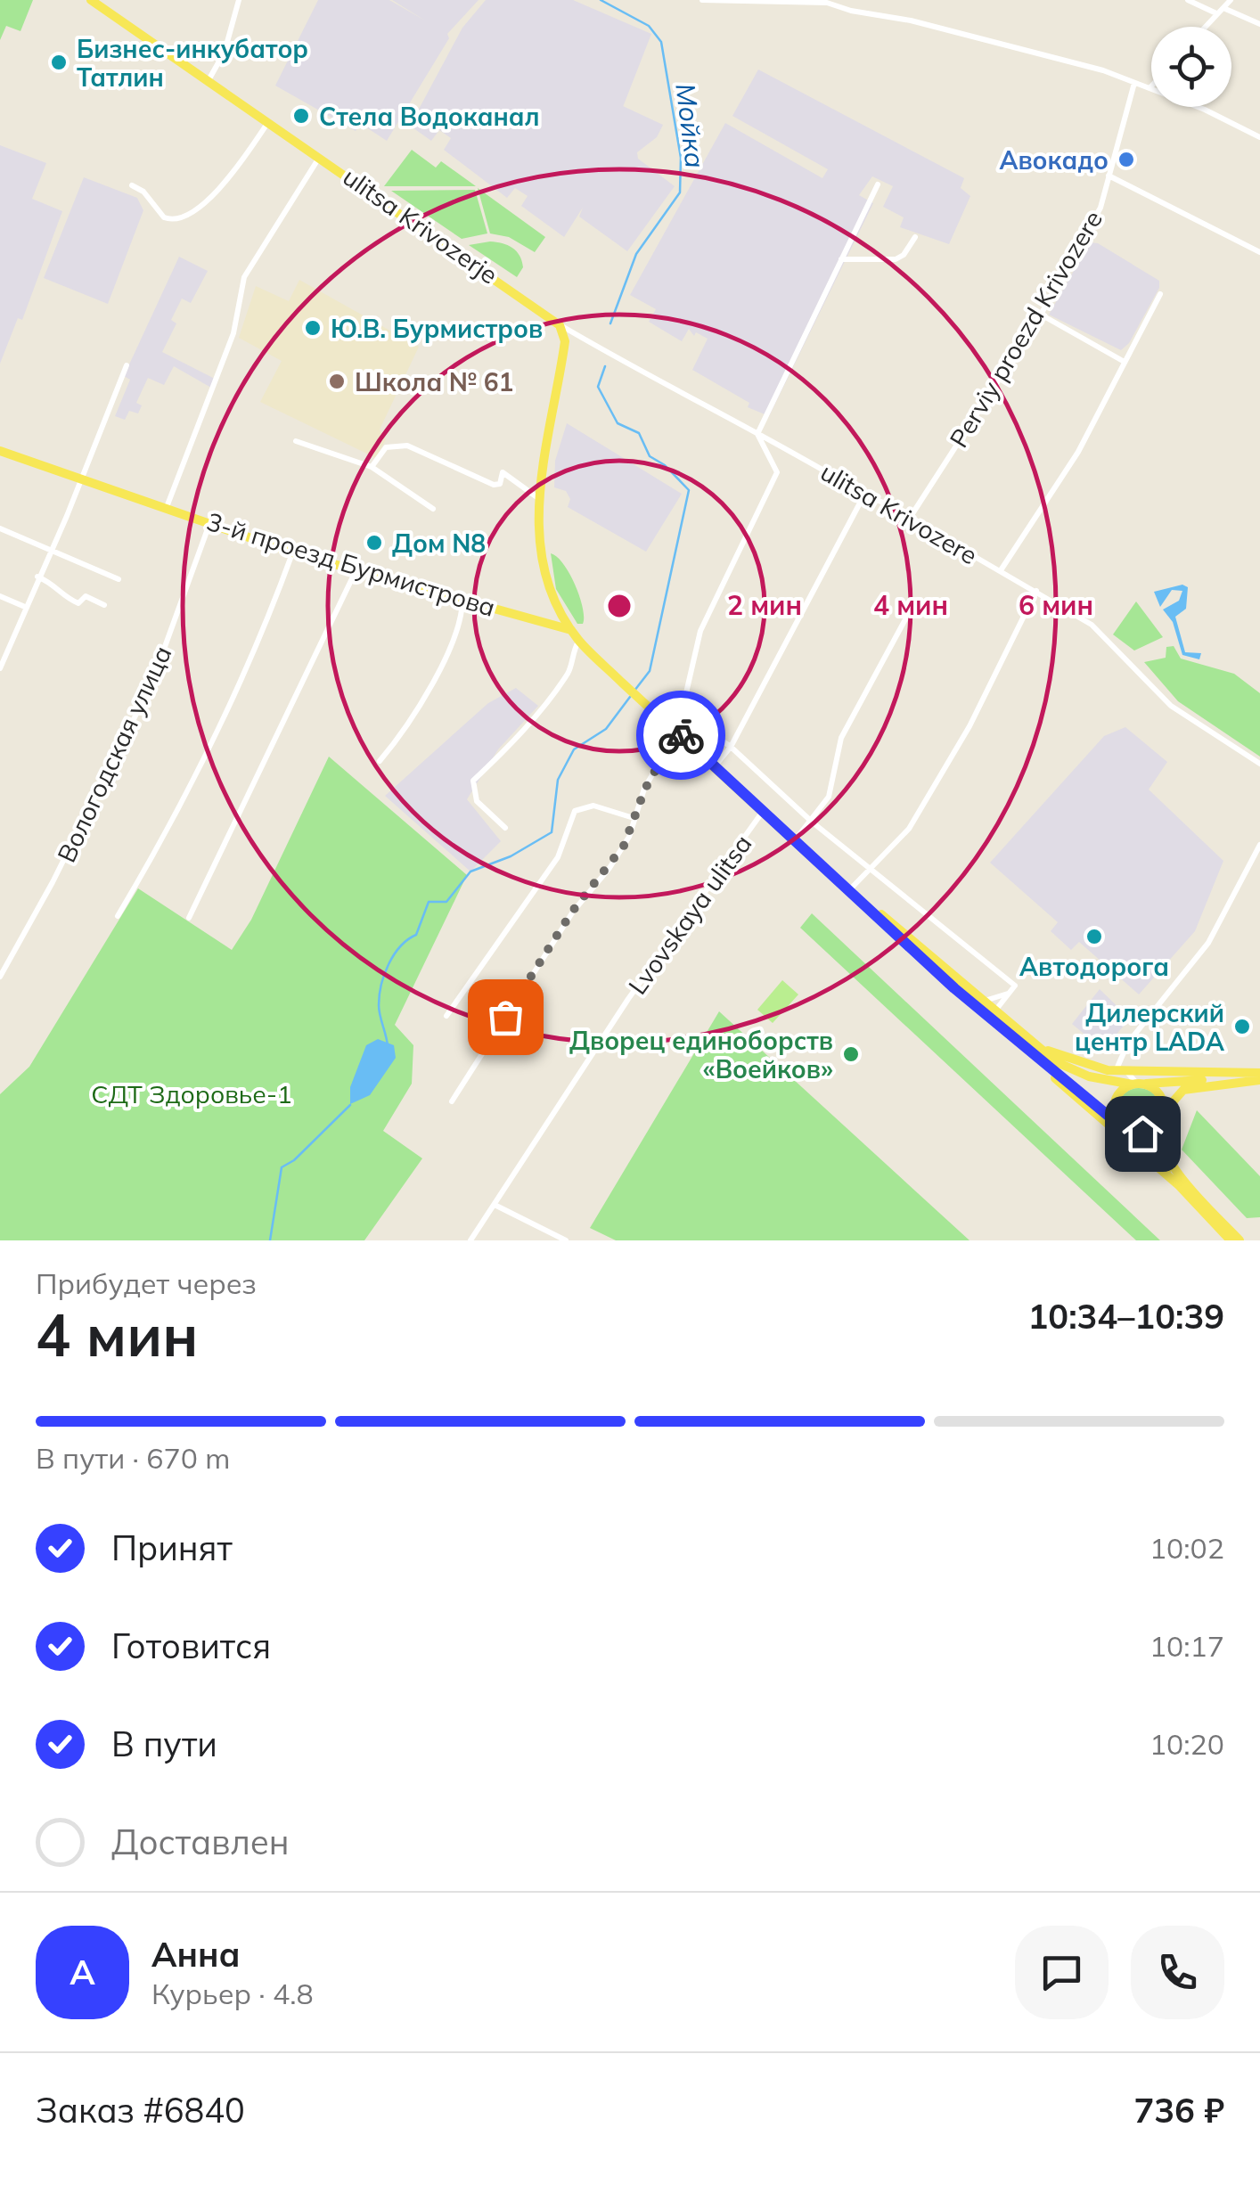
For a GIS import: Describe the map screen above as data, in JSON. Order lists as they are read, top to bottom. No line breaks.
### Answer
{"streets":{"main road":["ulitsa Krivozerje","3-й проезд Бурмистрова"],"street":["Perviy proezd Krivozere","ulitsa Krivozere","Вологодская улица","Lvovskaya ulitsa"]},"crossings":[["ulitsa Krivozerje","ulitsa Krivozere"],["Perviy proezd Krivozere","ulitsa Krivozere"],["3-й проезд Бурмистрова","Вологодская улица"]],"water":["Мойка"],"parks":["СДТ Здоровье-1"],"places":["Бизнес-инкубатор Татлин","Стела Водоканал","Авокадо","Ю.В. Бурмистров","Школа № 61","Дом N8","Автодорога","Дилерский центр LADA","Дворец единоборств «Воейков»"],"page":{"heading":["4 мин","Прибудет через","10:34–10:39"],"panel":["Анна","Курьер · 4.8","Заказ #6840","736 ₽"],"bar":"В пути · 670 m","list":[["Принят","10:02"],["Готовится","10:17"],["В пути","10:20"],"Доставлен"],"round":"А"},"rings":["2 мин","4 мин","6 мин"]}
